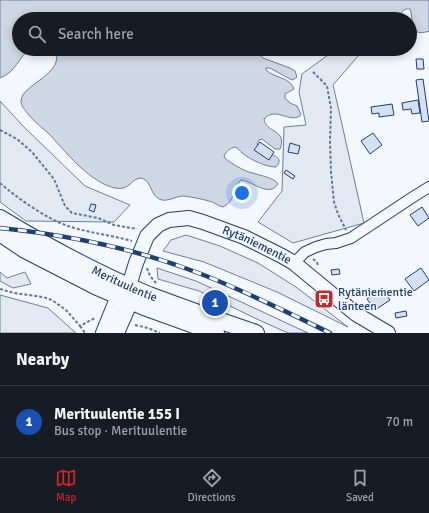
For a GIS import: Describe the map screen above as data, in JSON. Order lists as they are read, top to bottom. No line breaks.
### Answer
{"streets":{"main road":["Merituulentie"],"street":["Rytäniementie"]},"crossings":[["Rytäniementie","Merituulentie"]],"places":{"bus stop":["Rytäniementie länteen"]},"page":{"search":"Search here","pins":"1","heading":"Nearby","list":[{"mark":"1","name":"Merituulentie 155 I","note":"Bus stop · Merituulentie","value":"70 m"}],"nav":["Map","Directions","Saved"]}}
